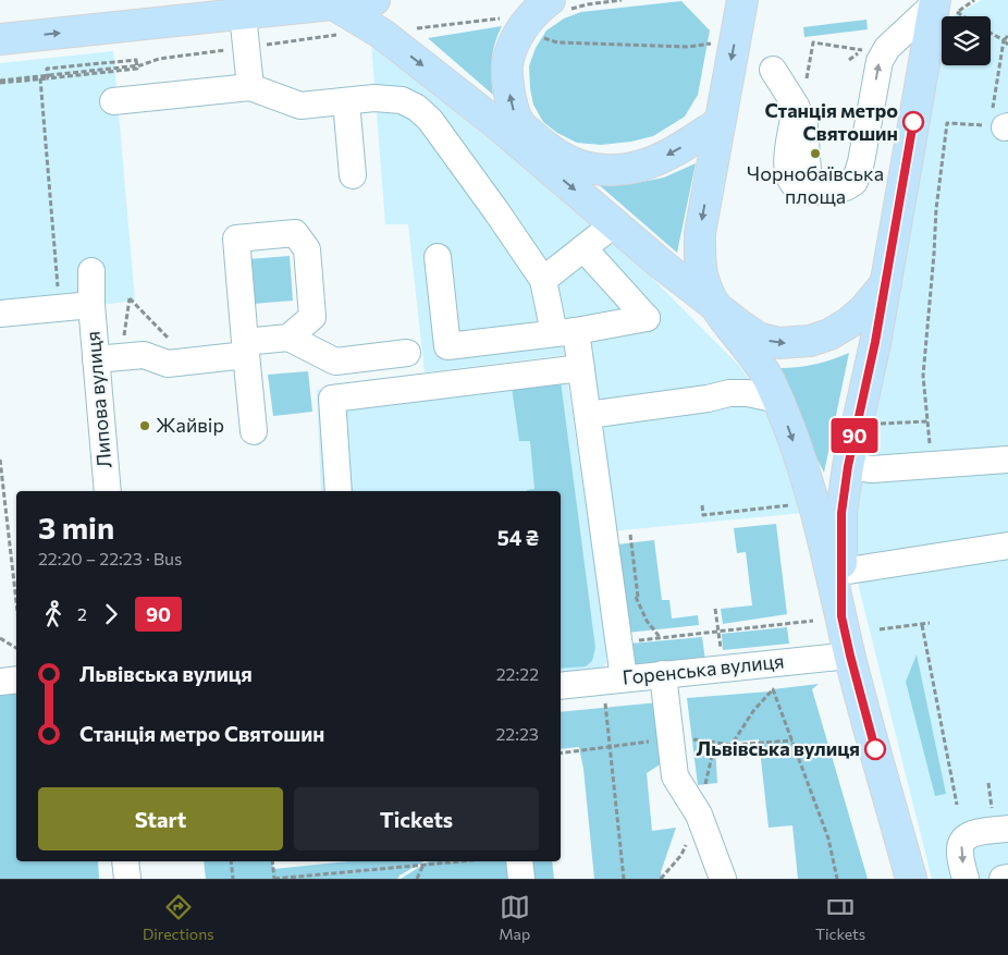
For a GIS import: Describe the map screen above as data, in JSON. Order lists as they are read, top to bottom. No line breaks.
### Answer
{"streets":{"street":["Липова вулиця","Горенська вулиця"]},"places":["Станція метро Святошин","Чорнобаївська площа","Жайвір","Львівська вулиця"],"lines":["bus line 90"],"page":{"on_map":"90","heading":["3 min","22:20 – 22:23 · Bus","54 ₴"],"legs":["2","90"],"list":[{"name":"Львівська вулиця","value":"22:22"},{"name":"Станція метро Святошин","value":"22:23"}],"buttons":["Start","Tickets"],"tabs":["Directions","Map","Tickets"]}}
